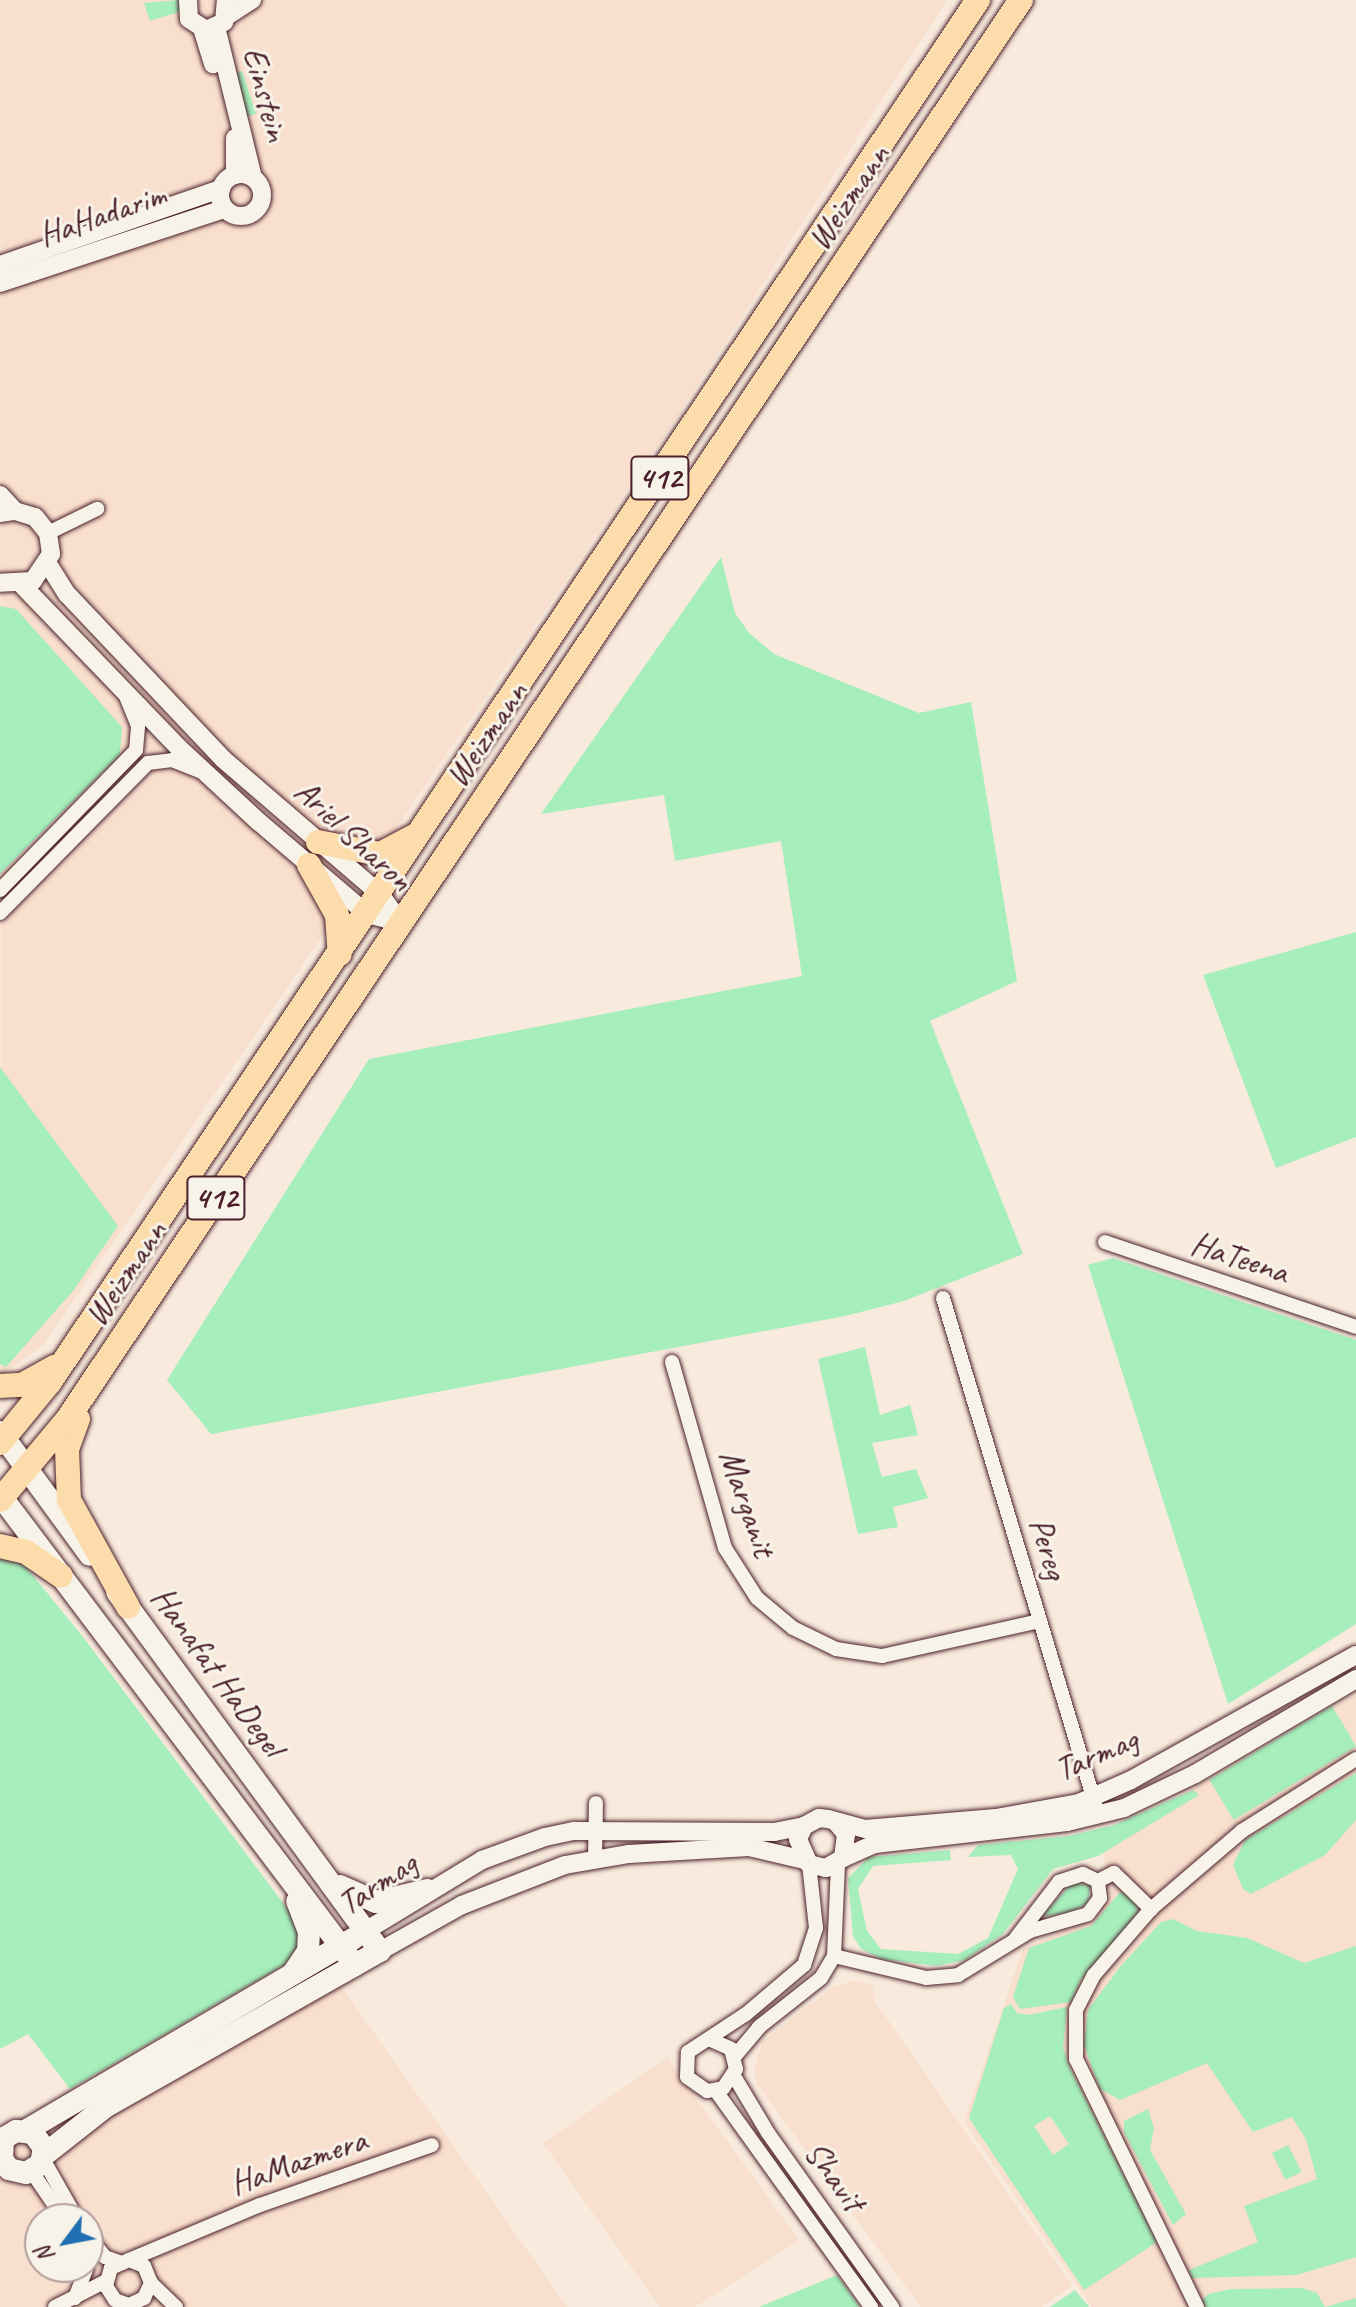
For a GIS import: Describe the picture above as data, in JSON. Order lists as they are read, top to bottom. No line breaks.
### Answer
{"streets":{"main road":["Weizmann","412","Hanafat HaDegel","Tarmag"],"street":["Einstein","HaHadarim","Ariel Sharon","HaTeena","Marganit","Pereg","HaMazmera","Shavit"]},"crossings":[["Einstein","HaHadarim"],["Weizmann","Ariel Sharon"],["Weizmann","Hanafat HaDegel"],["Marganit","Pereg"],["Pereg","Tarmag"],["Hanafat HaDegel","Tarmag"]],"north":"bottom left"}
